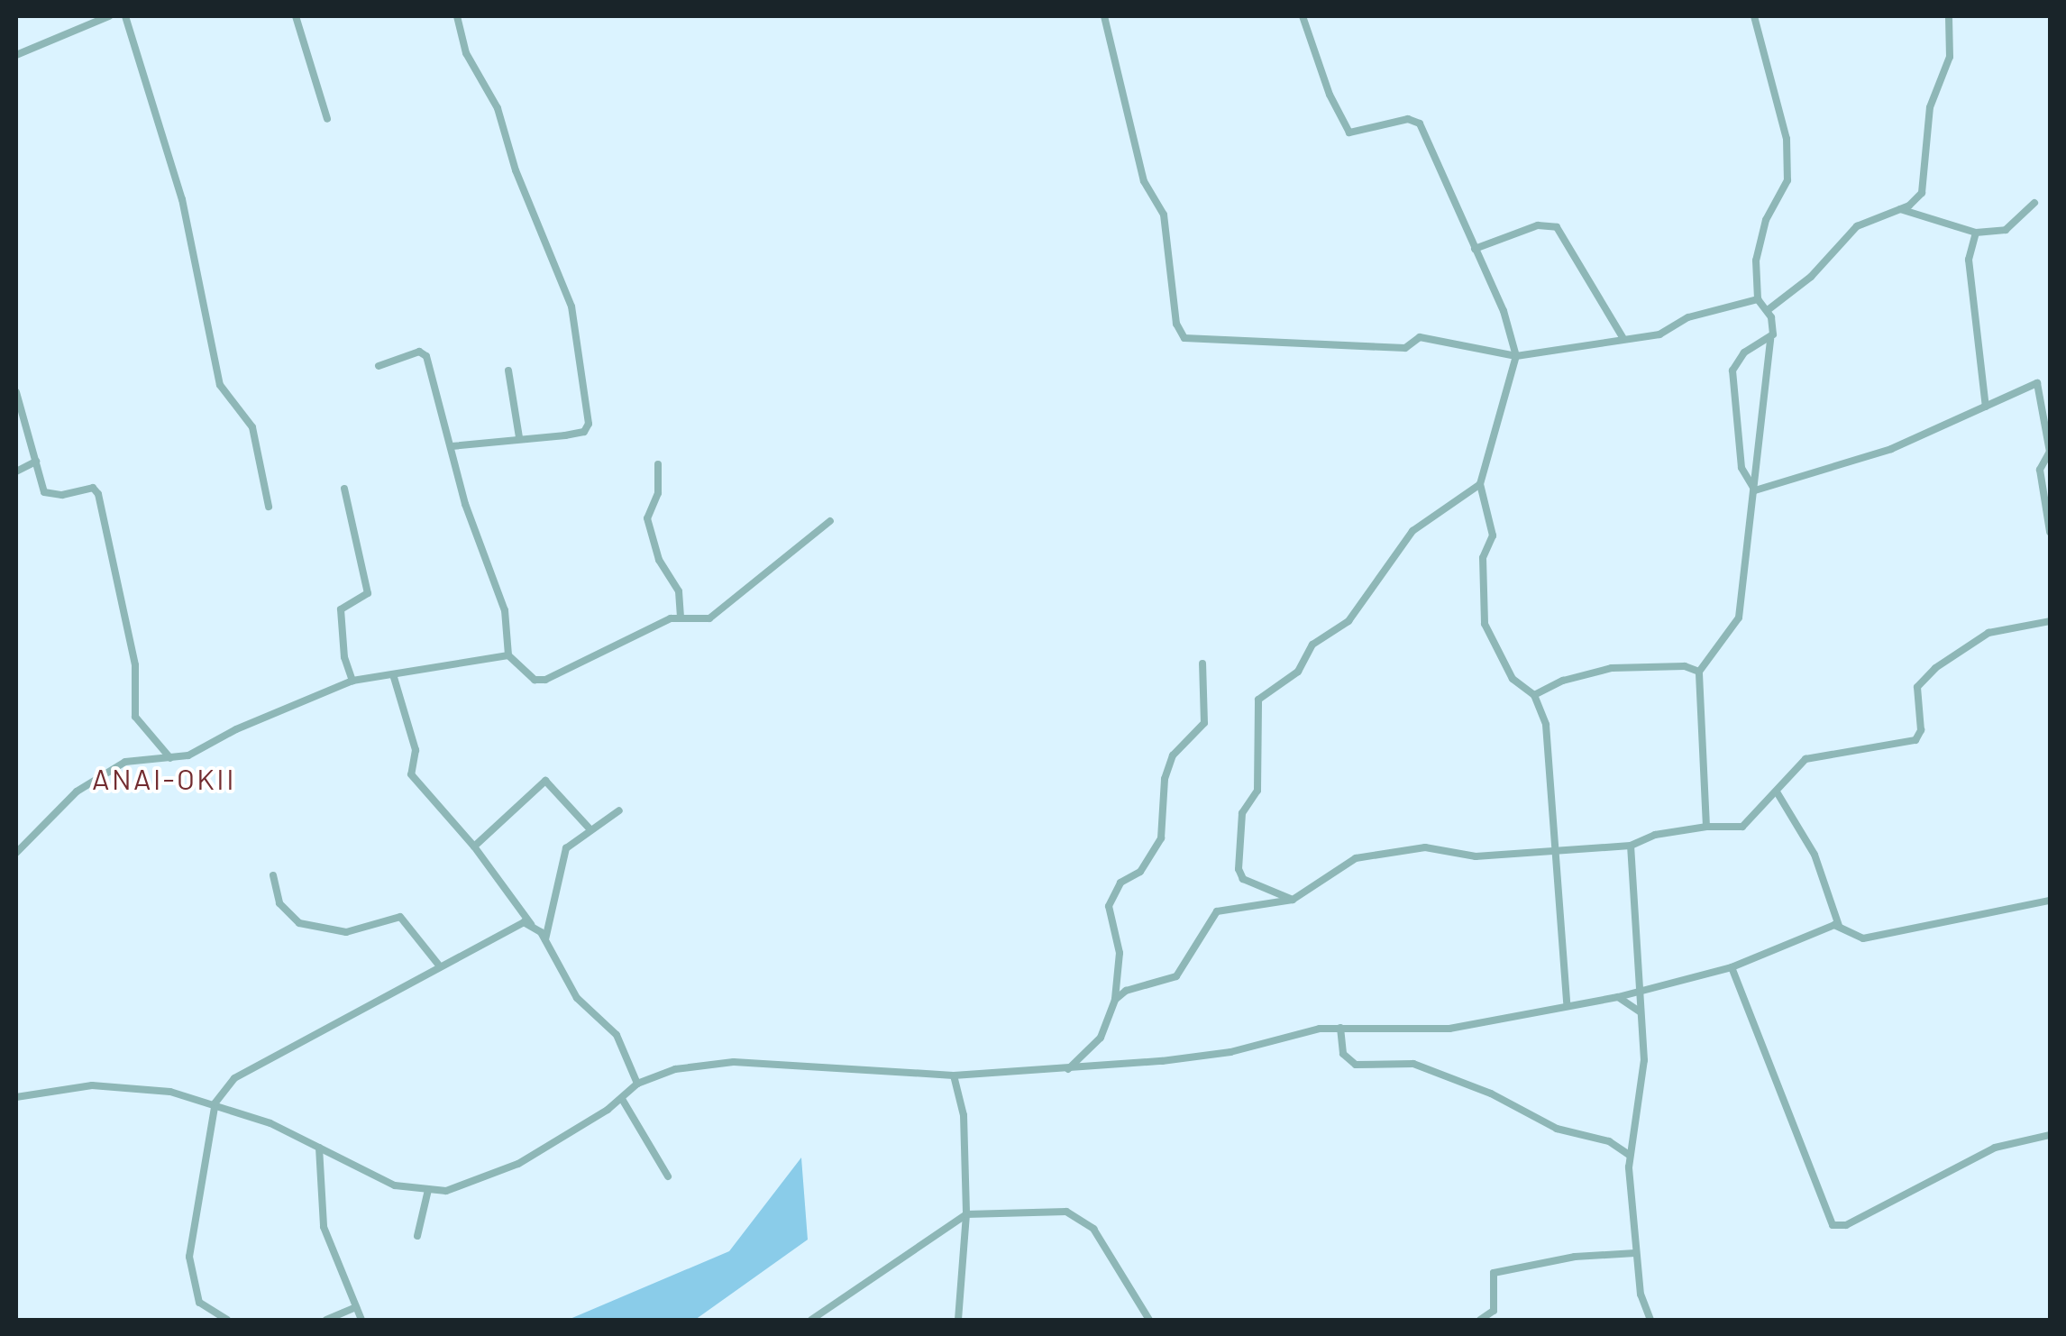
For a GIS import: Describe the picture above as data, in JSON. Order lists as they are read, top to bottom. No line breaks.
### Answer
{"districts":["ANAI-OKII"]}
